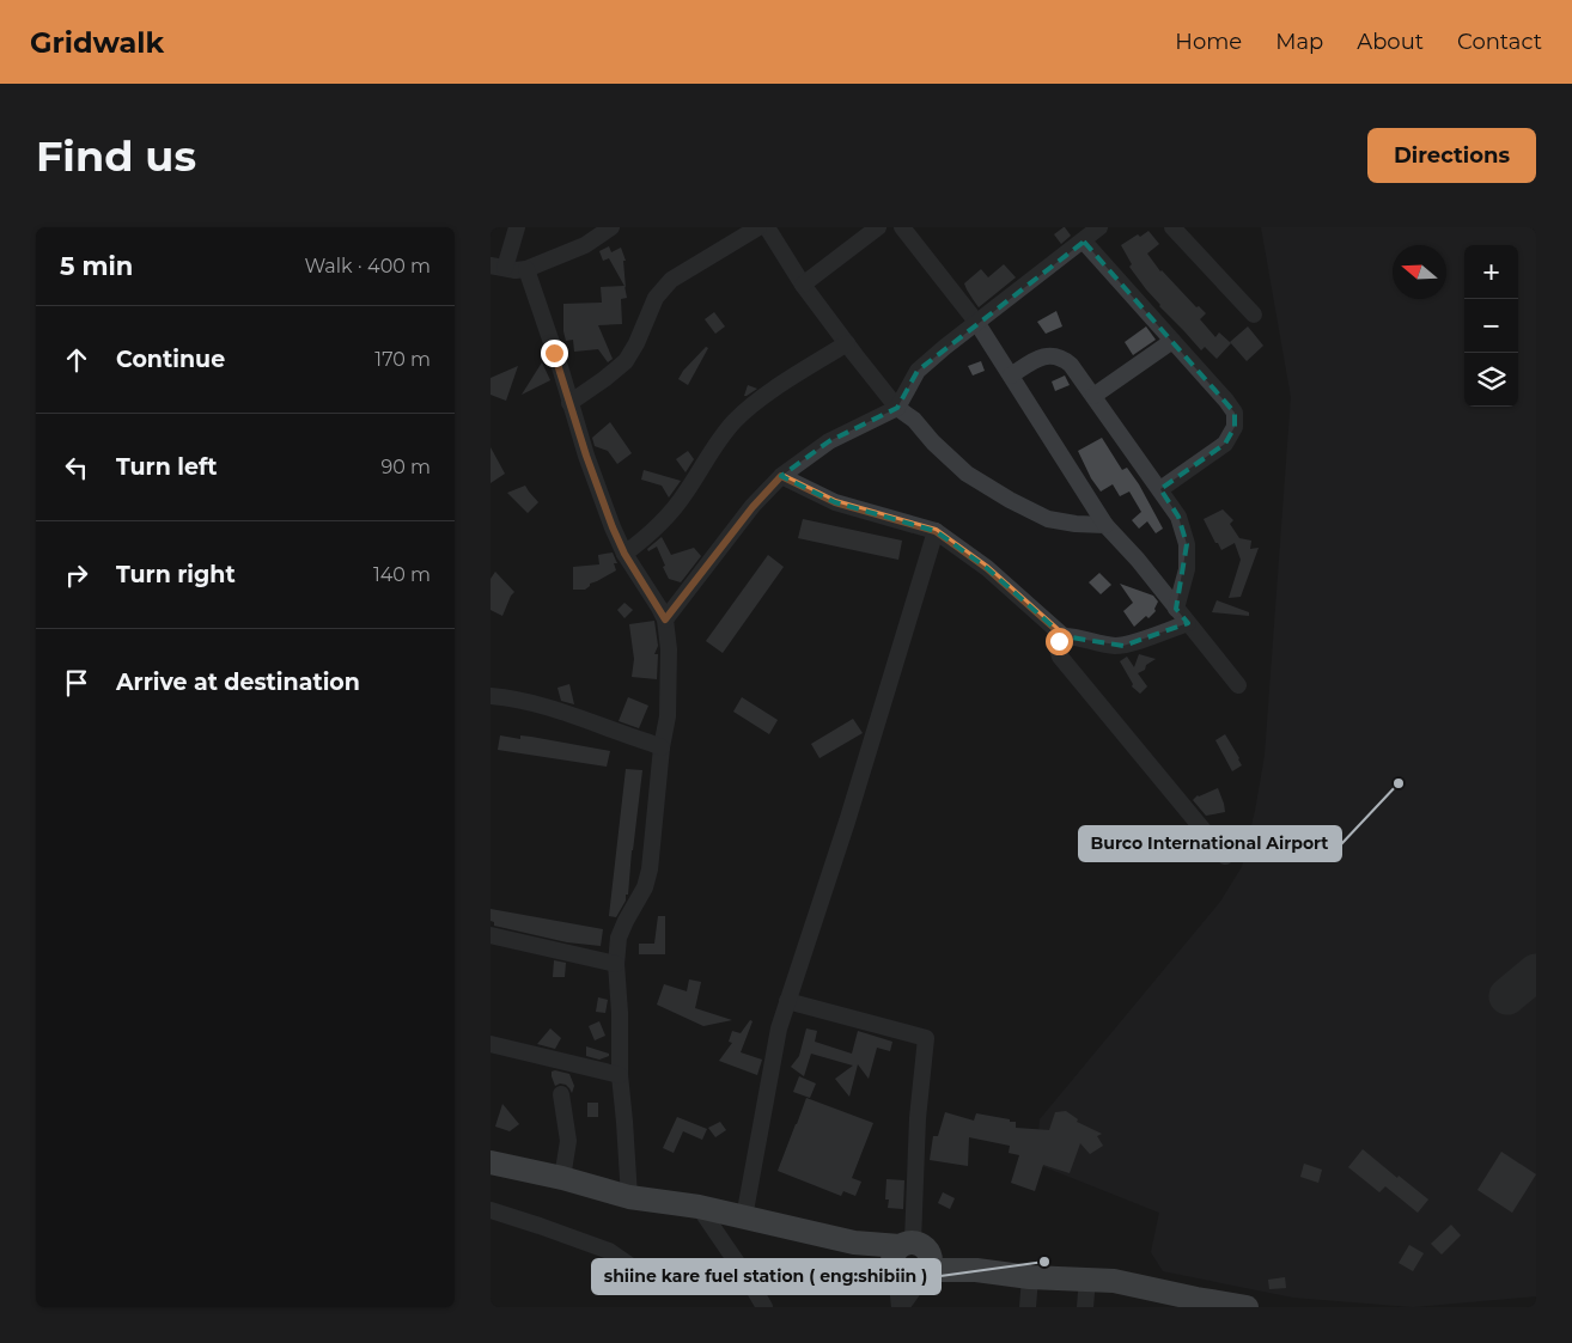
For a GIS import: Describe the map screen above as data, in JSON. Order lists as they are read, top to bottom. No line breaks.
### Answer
{"places":["Burco International Airport","shiine kare fuel station ( eng:shibiin )"],"north":"left","page":{"header":"Gridwalk","nav":["Home","Map","About","Contact"],"buttons":"Directions","title":"Find us","heading":["5 min","Walk · 400 m"],"map_buttons":["+","−"],"list":[["Continue","170 m"],["Turn left","90 m"],["Turn right","140 m"],"Arrive at destination"]}}
